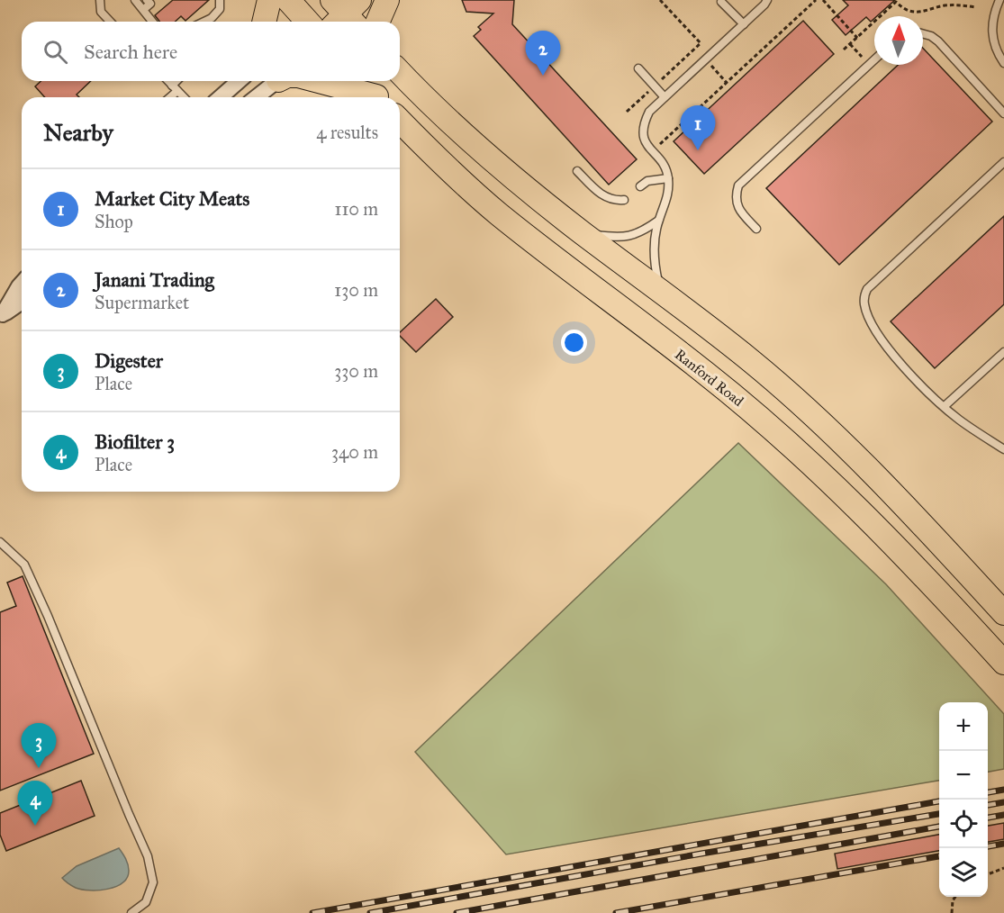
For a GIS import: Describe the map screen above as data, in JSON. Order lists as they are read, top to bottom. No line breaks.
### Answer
{"streets":{"main road":["Ranford Road"]},"north":"top","page":{"search":"Search here","pins":["2","1","3","4"],"heading":["Nearby","4 results"],"list":[{"mark":"1","name":"Market City Meats","note":"Shop","value":"110 m"},{"mark":"2","name":"Janani Trading","note":"Supermarket","value":"130 m"},{"mark":"3","name":"Digester","note":"Place","value":"330 m"},{"mark":"4","name":"Biofilter 3","note":"Place","value":"340 m"}],"map_buttons":["+","−"]}}
